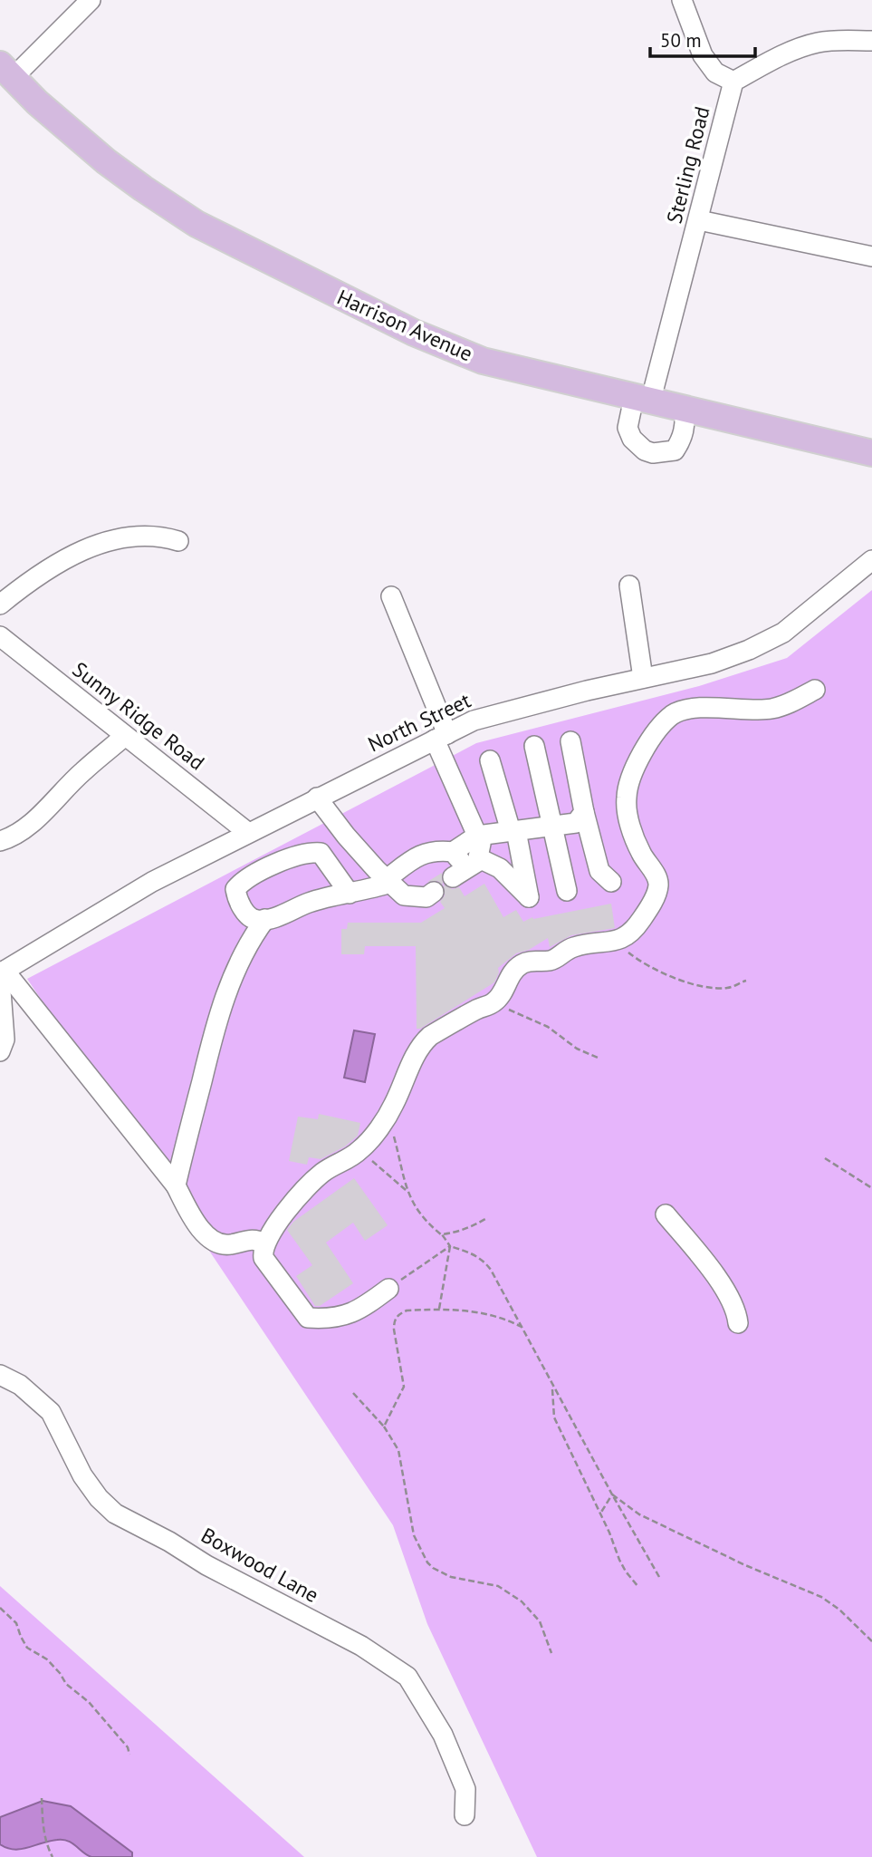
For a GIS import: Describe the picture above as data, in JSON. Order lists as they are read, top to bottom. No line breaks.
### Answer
{"streets":{"main road":["Harrison Avenue"],"street":["Sterling Road","Sunny Ridge Road","North Street","Boxwood Lane"]},"crossings":[["Sterling Road","Harrison Avenue"],["Sunny Ridge Road","North Street"]],"scale_bar":"50 m"}
